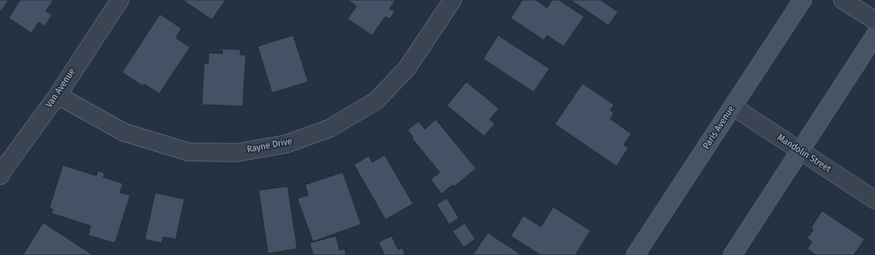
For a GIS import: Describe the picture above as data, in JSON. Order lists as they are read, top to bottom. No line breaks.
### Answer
{"streets":{"street":["Van Avenue","Paris Avenue","Rayne Drive","Mandolin Street"]},"crossings":[["Van Avenue","Rayne Drive"],["Paris Avenue","Mandolin Street"]]}
